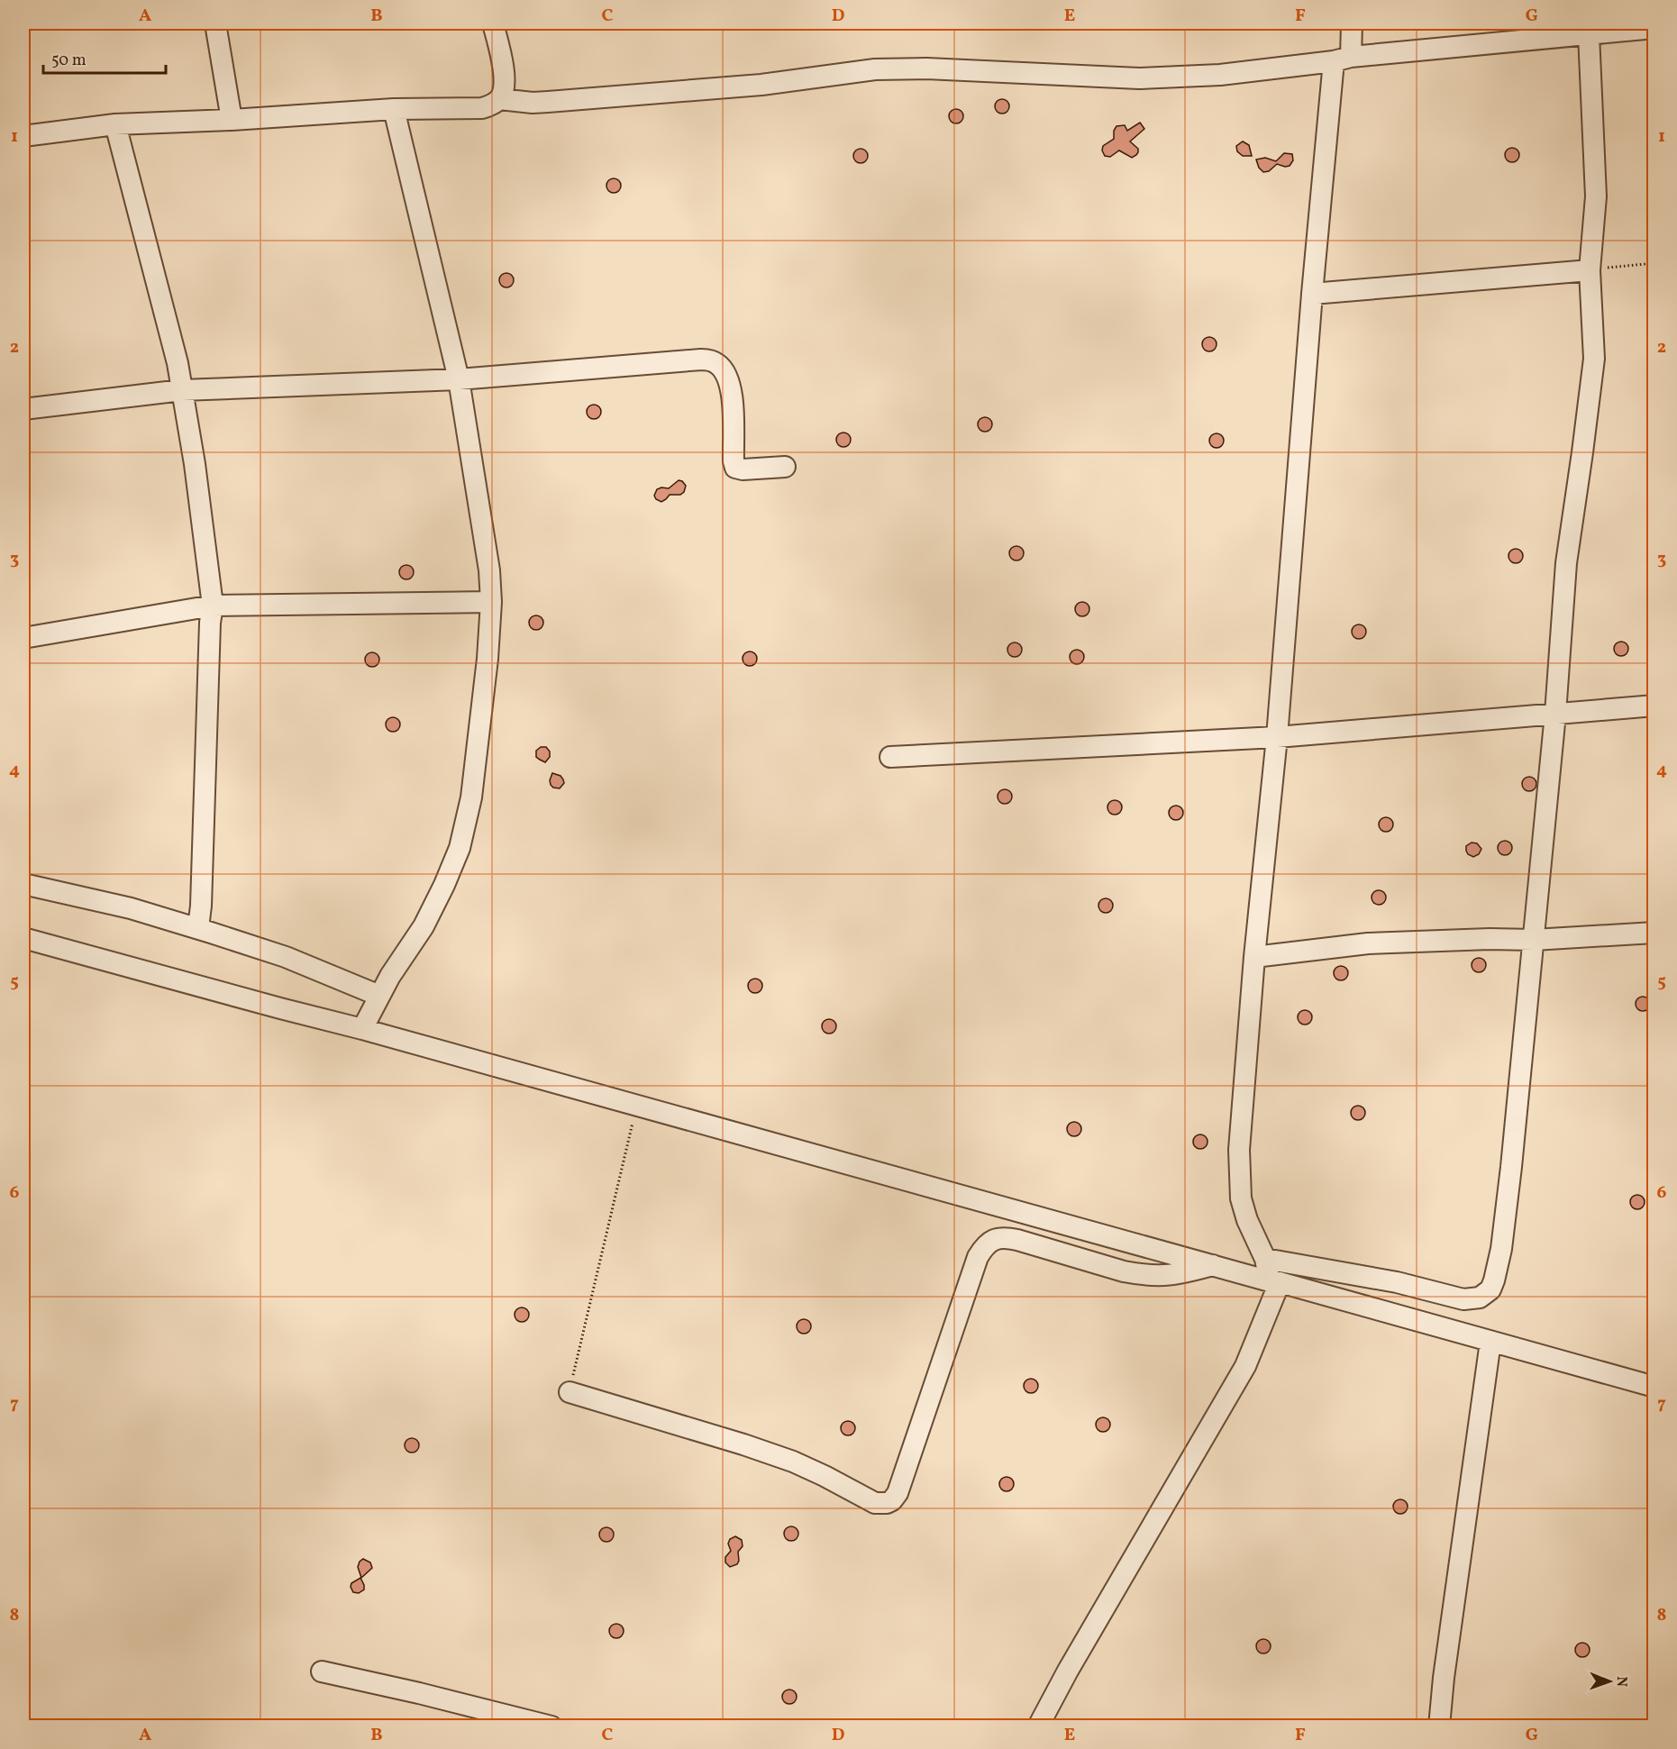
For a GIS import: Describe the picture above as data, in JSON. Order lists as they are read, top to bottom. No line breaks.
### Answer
{"scale_bar":"50 m","north":"right","grid":{"columns":["A","B","C","D","E","F","G"],"rows":["1","2","3","4","5","6","7","8"]}}
